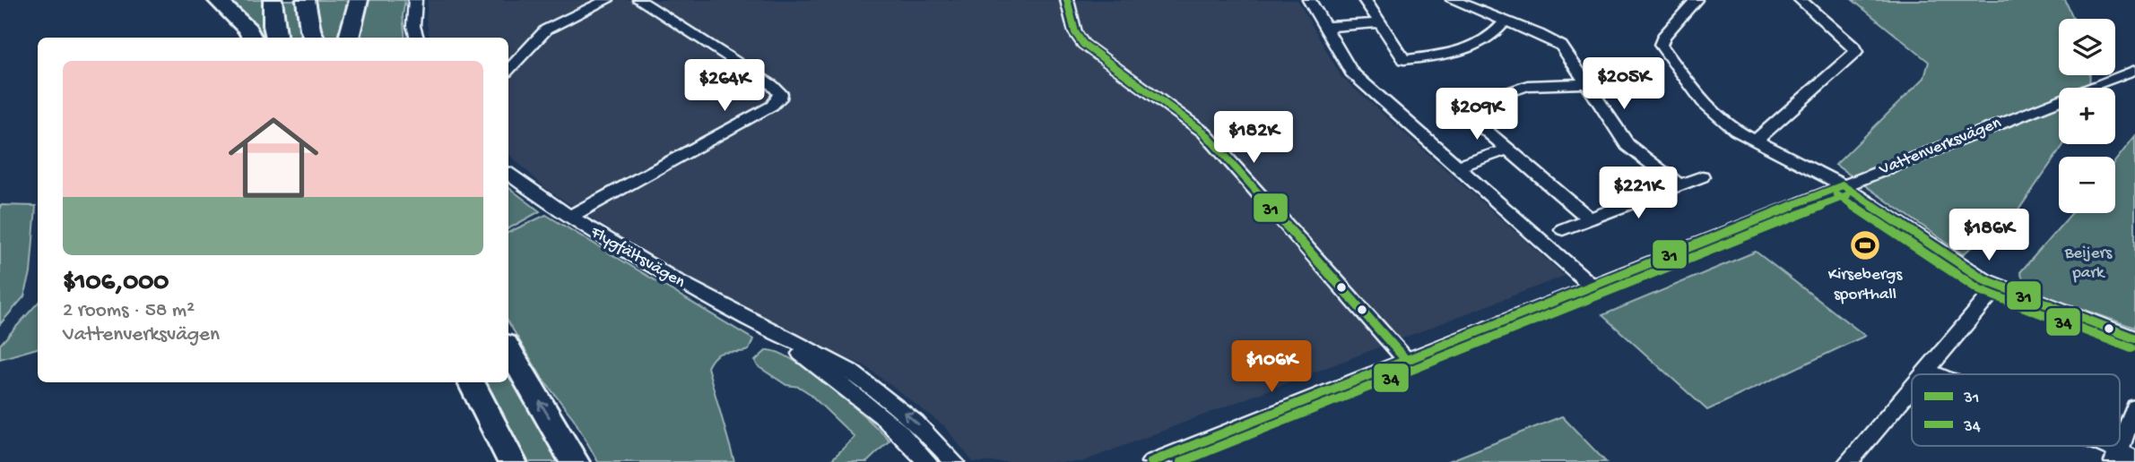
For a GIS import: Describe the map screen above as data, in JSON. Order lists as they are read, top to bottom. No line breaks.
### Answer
{"streets":{"street":["Vattenverksvägen","Flygfältsvägen"]},"parks":["Beijers park"],"places":{"sports":["Kirsebergs sporthall"]},"lines":["transit line 31","transit line 34"],"legend":["31","34"],"page":{"map_buttons":["+","−"],"list":[{"name":"$106,000","note":"2 rooms · 58 m² · Vattenverksvägen"}],"price":["$205K","$264K","$209K","$182K","$221K","$186K","$106K"]}}
